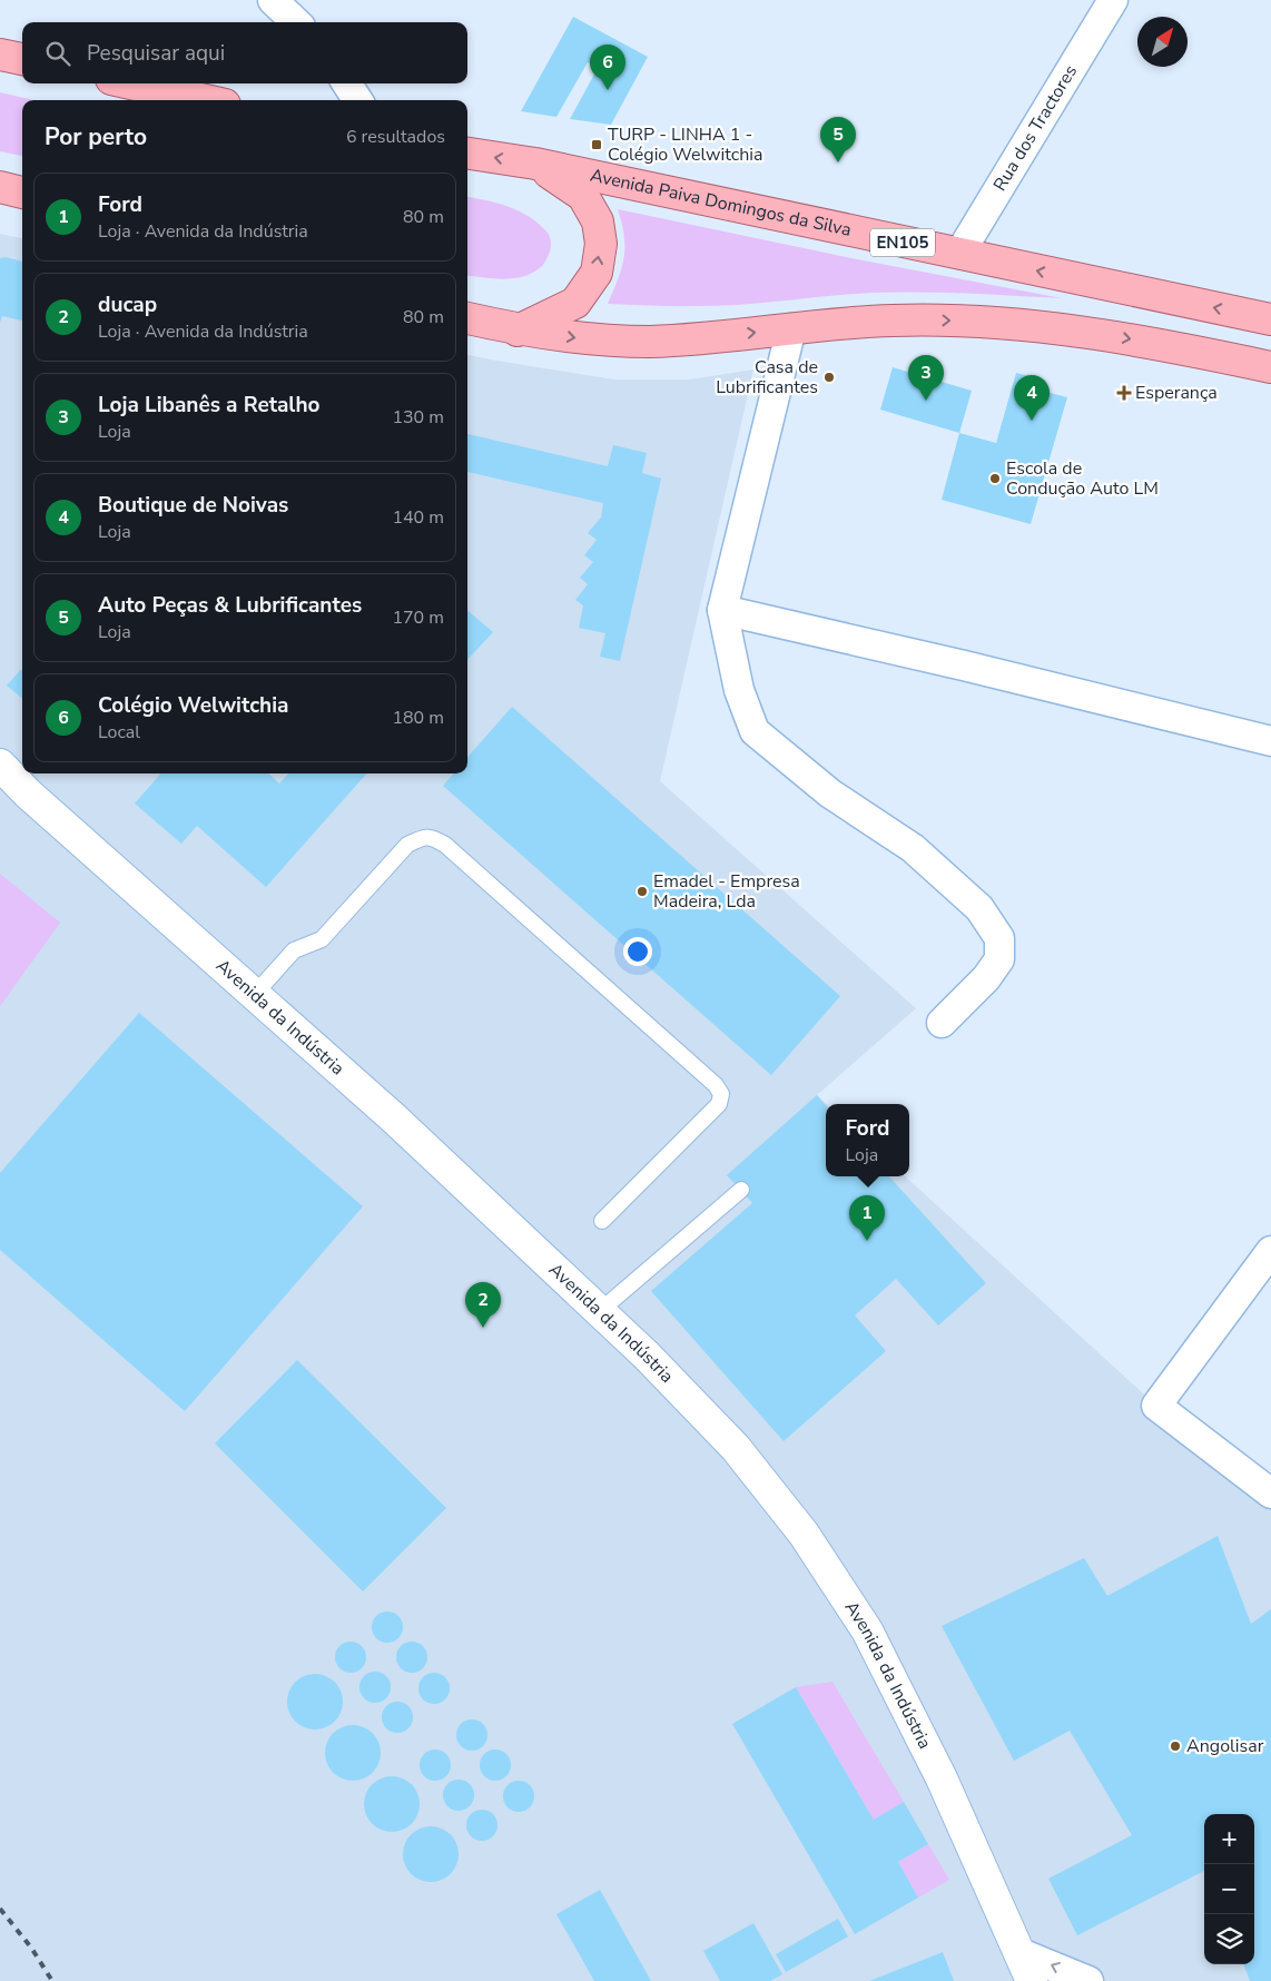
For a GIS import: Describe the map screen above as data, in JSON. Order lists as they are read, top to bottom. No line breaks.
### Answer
{"streets":{"main road":["Avenida Paiva Domingos da Silva","EN105"],"street":["Rua dos Tractores","Avenida da Indústria"]},"crossings":[["Rua dos Tractores","Avenida Paiva Domingos da Silva"]],"places":{"transit":["TURP - LINHA 1 - Colégio Welwitchia"],"other":["Casa de Lubrificantes","Escola de Condução Auto LM","Emadel - Empresa Madeira, Lda","Angolisar"],"health":["Esperança"]},"north":"top right","page":{"search":"Pesquisar aqui","pins":["6","5","3","4","1","2"],"heading":["Por perto","6 resultados"],"list":[{"mark":"1","name":"Ford","note":"Loja · Avenida da Indústria","value":"80 m"},{"mark":"2","name":"ducap","note":"Loja · Avenida da Indústria","value":"80 m"},{"mark":"3","name":"Loja Libanês a Retalho","note":"Loja","value":"130 m"},{"mark":"4","name":"Boutique de Noivas","note":"Loja","value":"140 m"},{"mark":"5","name":"Auto Peças & Lubrificantes","note":"Loja","value":"170 m"},{"mark":"6","name":"Colégio Welwitchia","note":"Local","value":"180 m"}],"popup":["Ford","Loja"],"map_buttons":["+","−"]}}
